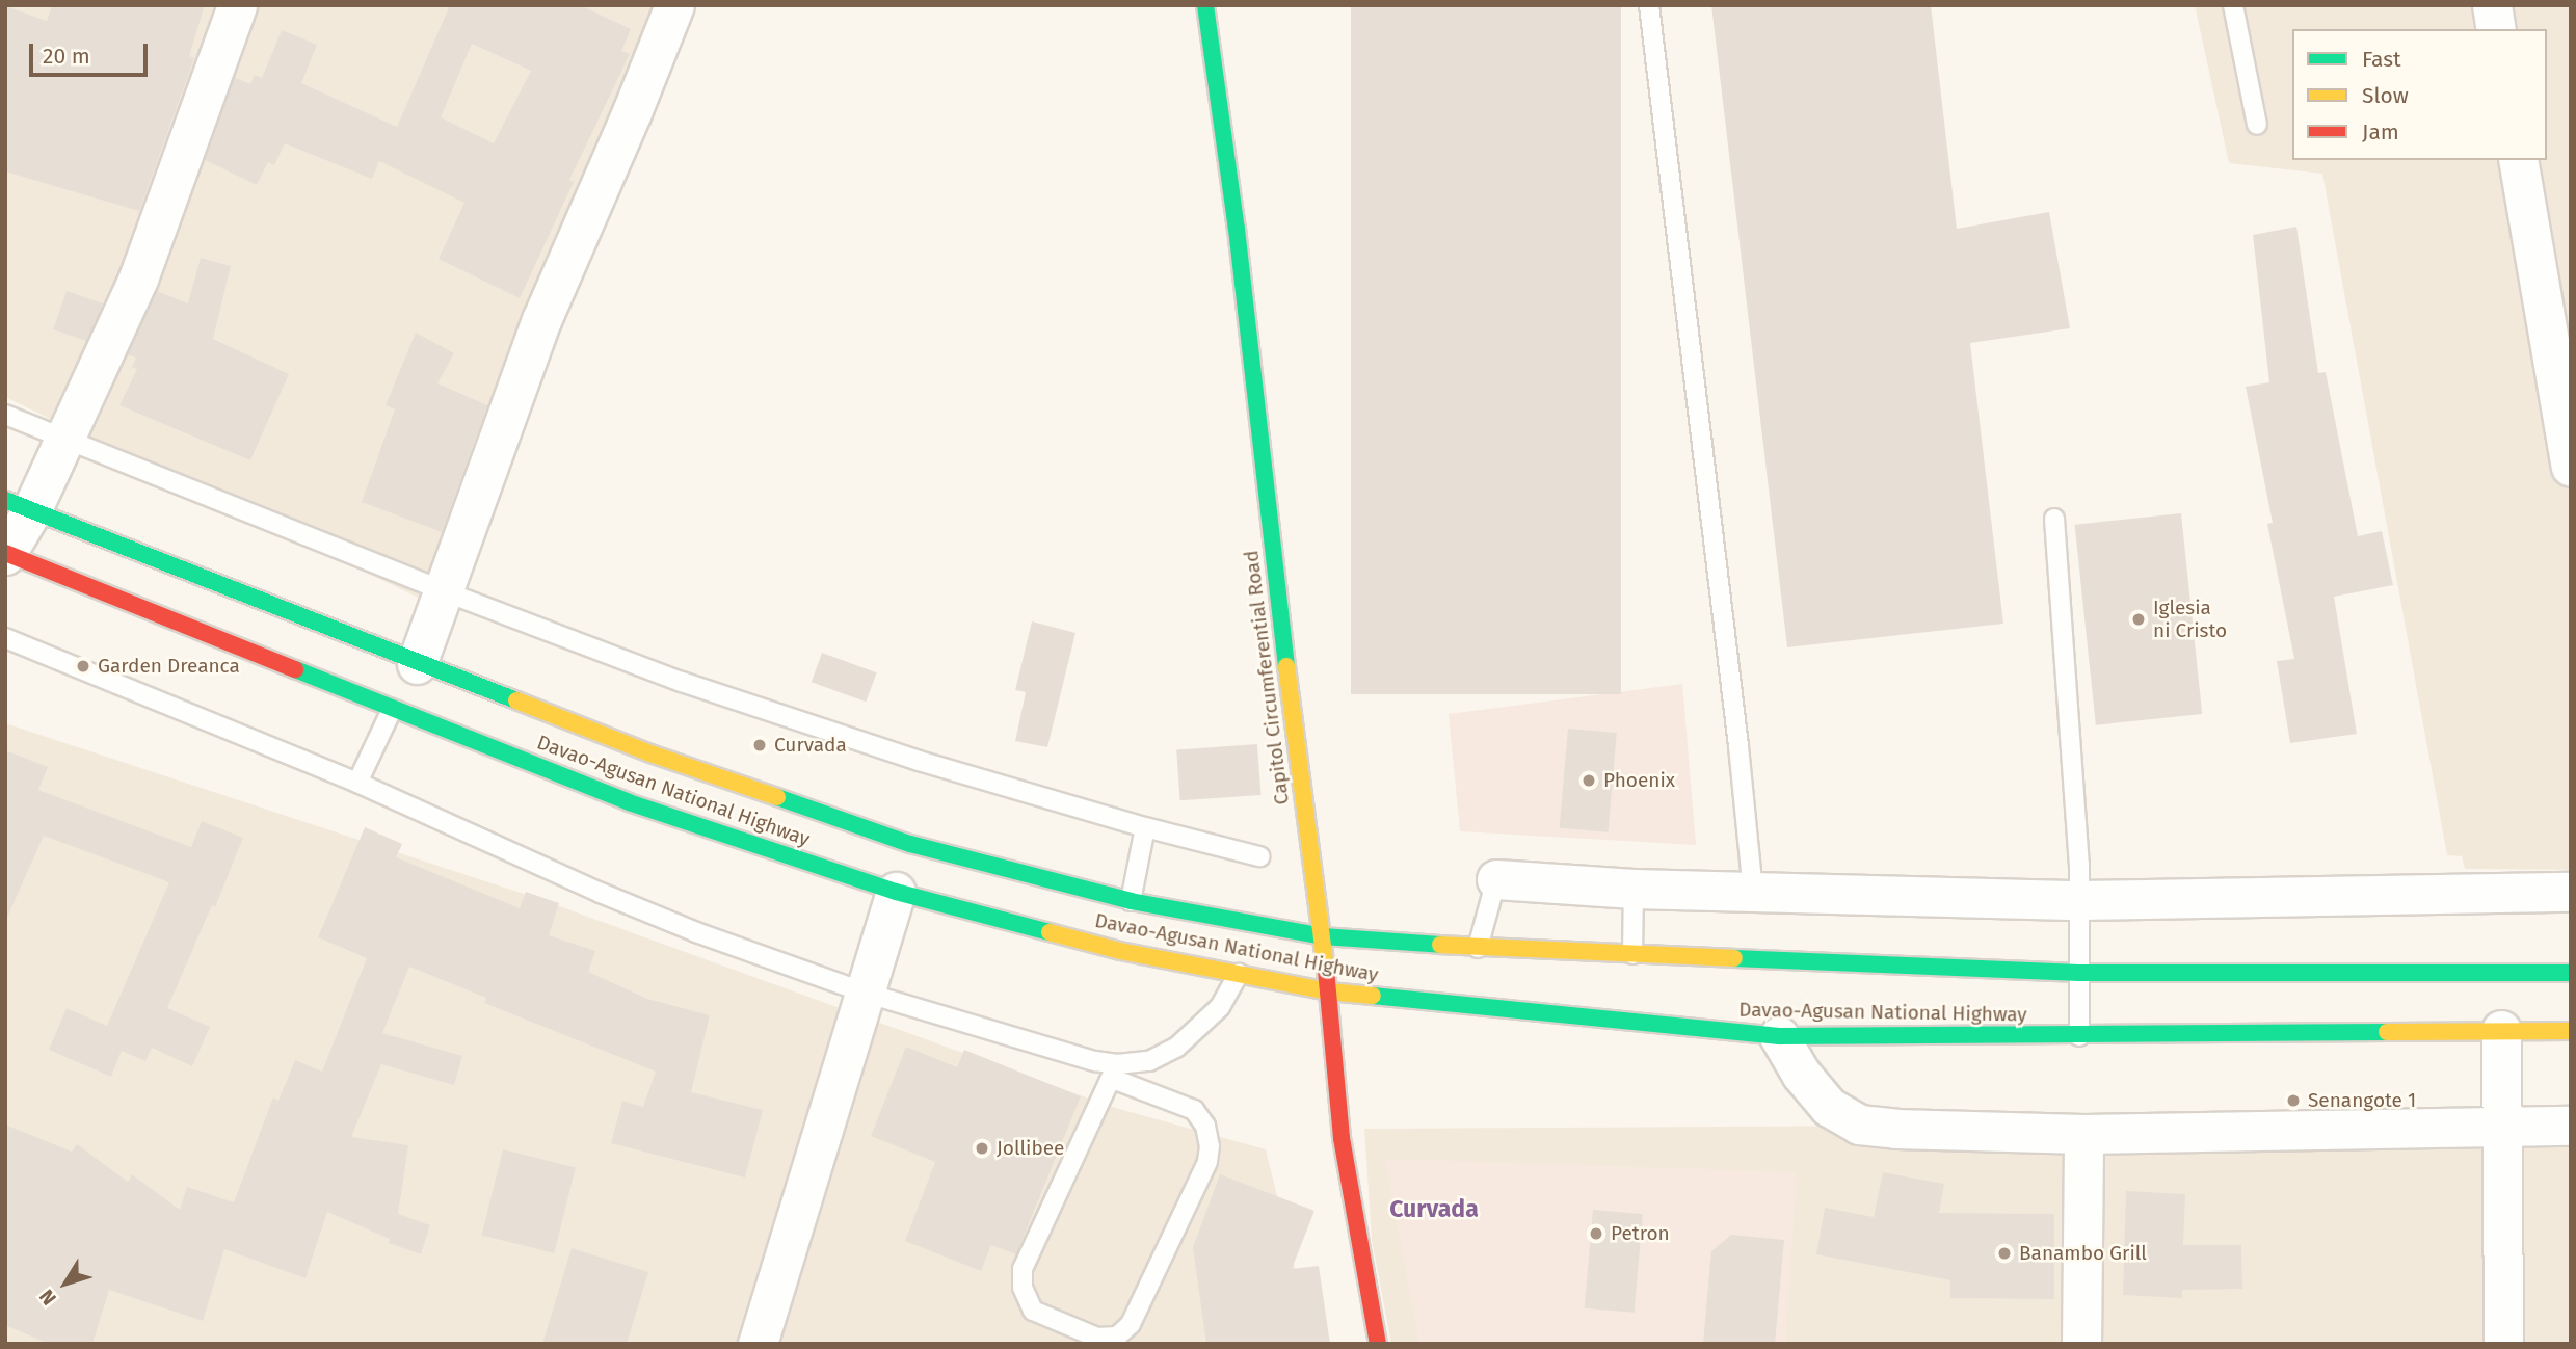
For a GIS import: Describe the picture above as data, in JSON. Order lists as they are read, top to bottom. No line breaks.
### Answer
{"streets":{"main road":["Capitol Circumferential Road","Davao-Agusan National Highway"]},"crossings":[["Capitol Circumferential Road","Davao-Agusan National Highway"]],"districts":["Curvada"],"places":["Iglesia ni Cristo","Garden Dreanca","Curvada","Phoenix","Senangote 1","Jollibee","Petron","Banambo Grill"],"legend":["Fast","Slow","Jam"],"scale_bar":"20 m","north":"bottom left"}
